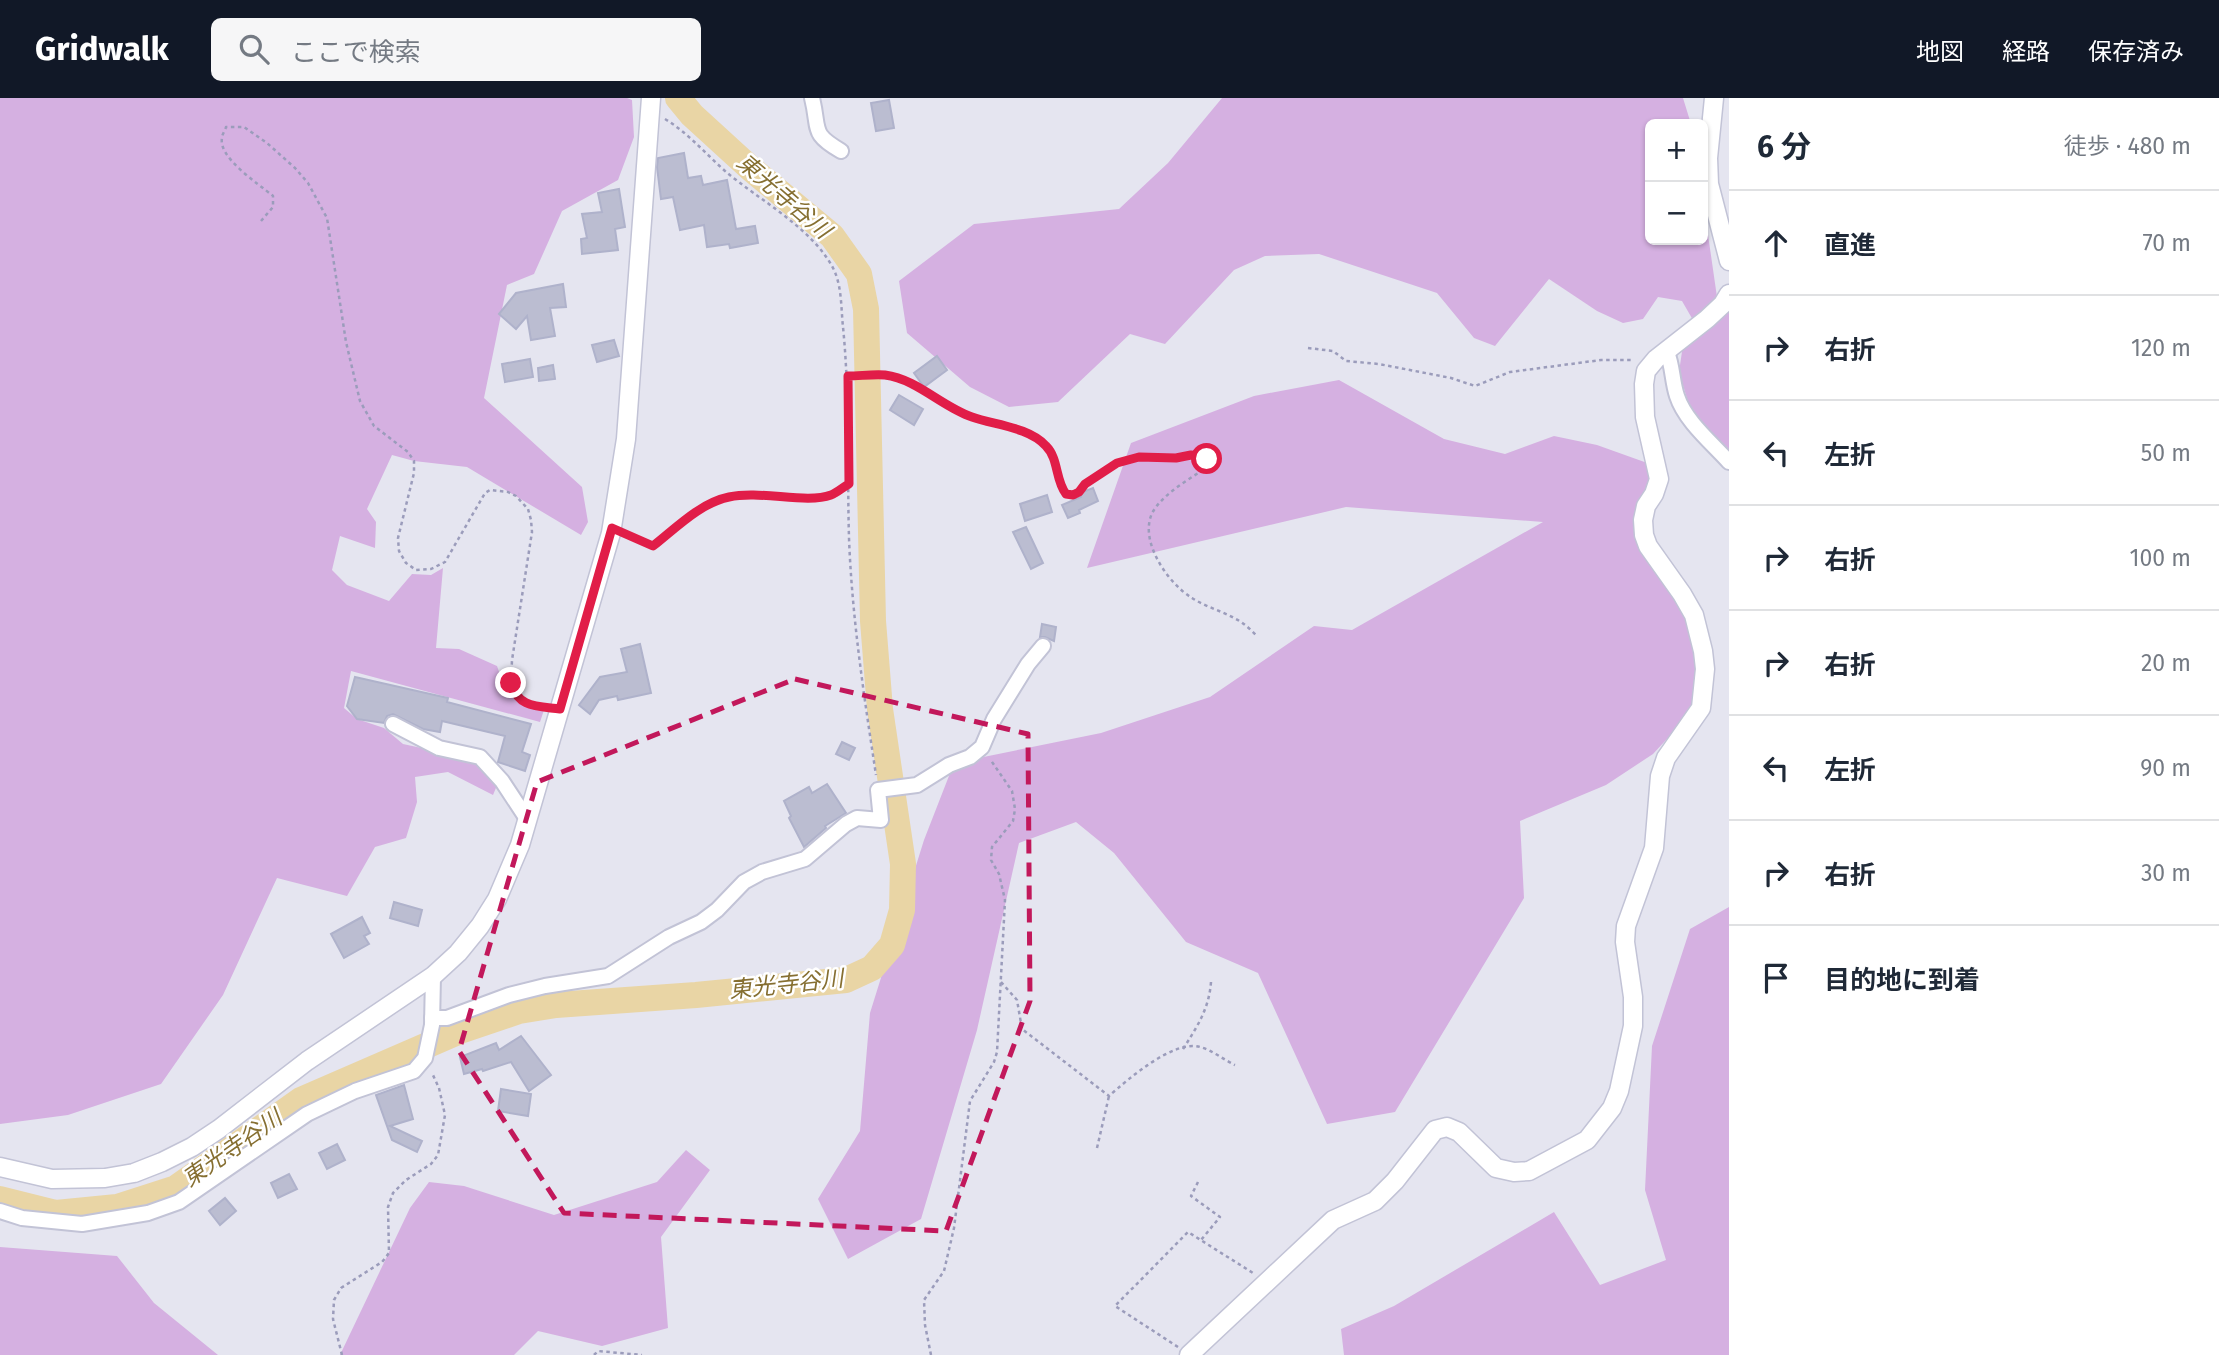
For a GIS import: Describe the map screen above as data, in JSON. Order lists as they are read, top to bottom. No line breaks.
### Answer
{"water":["東光寺谷川"],"page":{"header":"Gridwalk","search":"ここで検索","nav":["地図","経路","保存済み"],"heading":["6 分","徒歩 · 480 m"],"map_buttons":["+","−"],"list":[["直進","70 m"],["右折","120 m"],["左折","50 m"],["右折","100 m"],["右折","20 m"],["左折","90 m"],["右折","30 m"],"目的地に到着"]}}
